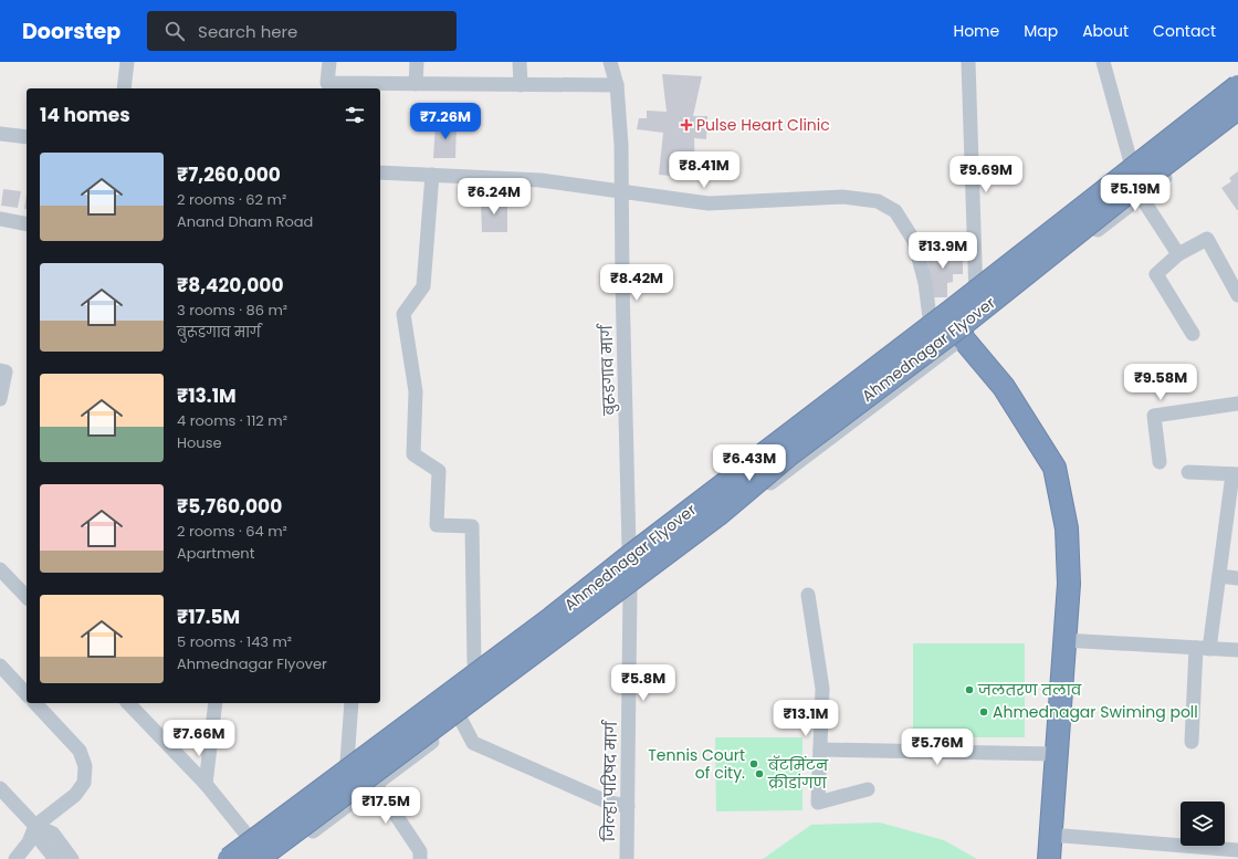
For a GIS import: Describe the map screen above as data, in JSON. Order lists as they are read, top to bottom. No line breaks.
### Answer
{"streets":{"highway":["Ahmednagar Flyover"],"street":["बुरूडगाव मार्ग","जिल्हा परिषद मार्ग"]},"crossings":[["बुरूडगाव मार्ग","जिल्हा परिषद मार्ग"]],"places":{"health":["Pulse Heart Clinic"],"other":["जलतरण तलाव","Ahmednagar Swiming poll","Tennis Court of city.","बॅटमिंटन क्रीडांगण"]},"page":{"header":"Doorstep","search":"Search here","nav":["Home","Map","About","Contact"],"heading":"14 homes","price":["₹7.26M","₹8.41M","₹9.69M","₹5.19M","₹6.24M","₹13.9M","₹8.42M","₹9.58M","₹6.43M","₹5.8M","₹13.1M","₹7.66M","₹5.76M","₹17.5M"],"list":[{"name":"₹7,260,000","note":"2 rooms · 62 m² · Anand Dham Road"},{"name":"₹8,420,000","note":"3 rooms · 86 m² · बुरूडगाव मार्ग"},{"name":"₹13.1M","note":"4 rooms · 112 m² · House"},{"name":"₹5,760,000","note":"2 rooms · 64 m² · Apartment"},{"name":"₹17.5M","note":"5 rooms · 143 m² · Ahmednagar Flyover"}]}}
